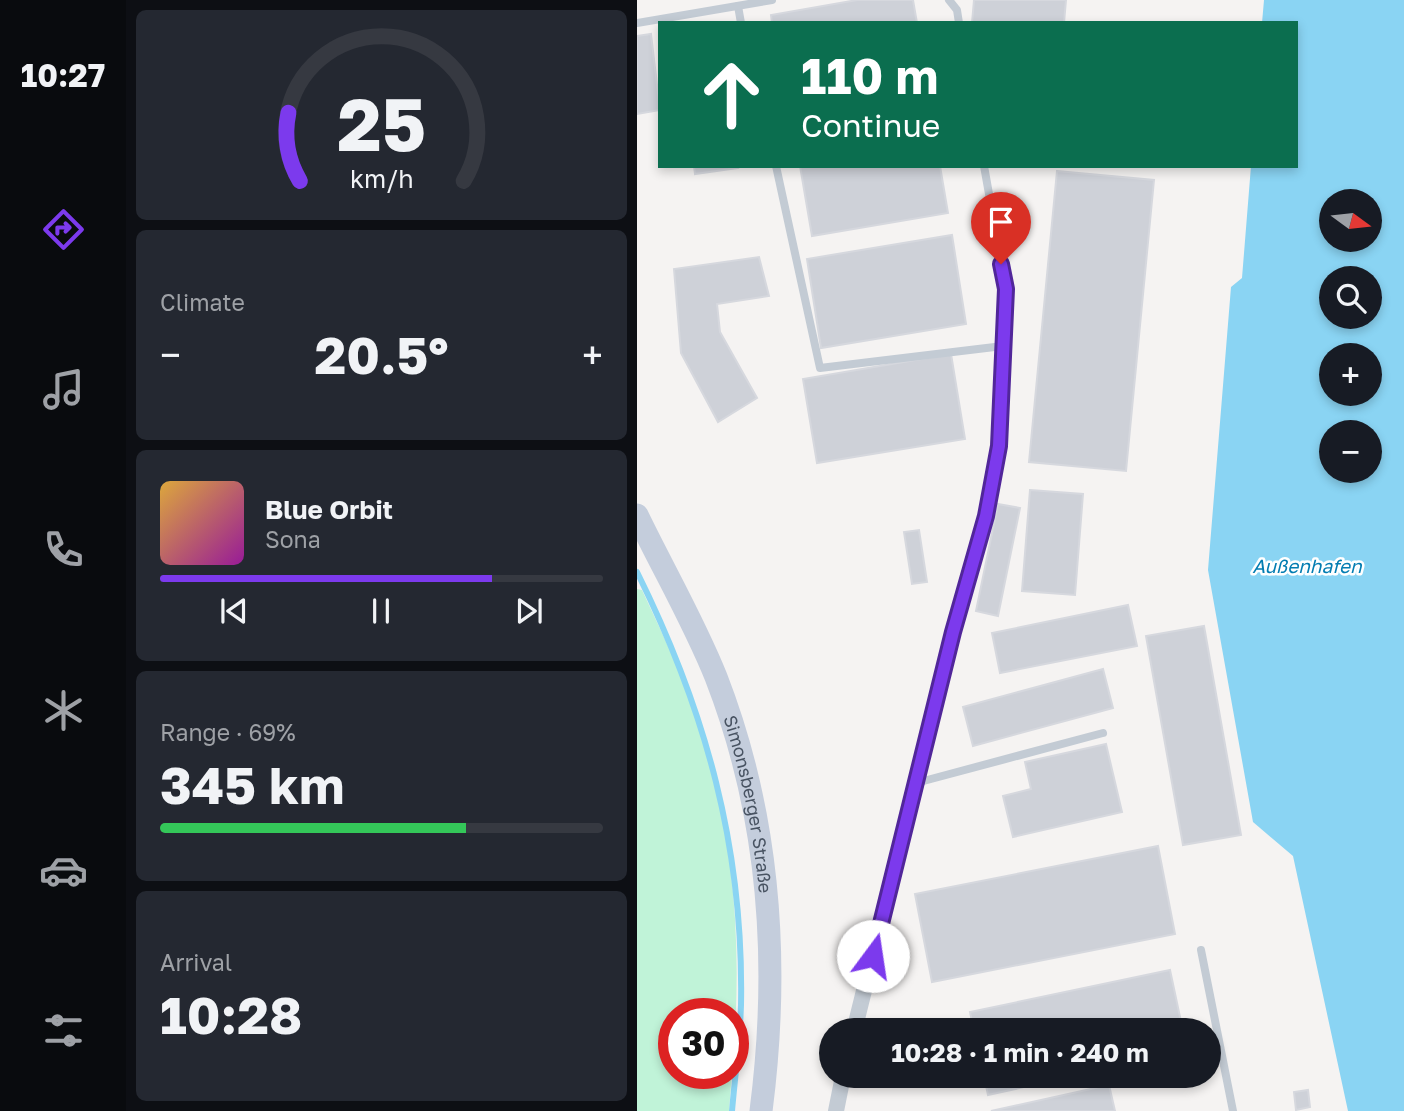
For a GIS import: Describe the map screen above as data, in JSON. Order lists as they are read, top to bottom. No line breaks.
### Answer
{"streets":{"main road":["Simonsberger Straße"]},"water":["Außenhafen"],"north":"right","page":{"tabs":"10:27","turn":["110 m","Continue"],"map_buttons":["+","−"],"tile":["Climate",["Range · 69%","345 km"],["Arrival","10:28"]],"heat":["−","20.5°","+"],"song":["Blue Orbit","Sona"],"limit":"30","trip":"10:28 · 1 min · 240 m","gauge":["25","km/h"]}}
